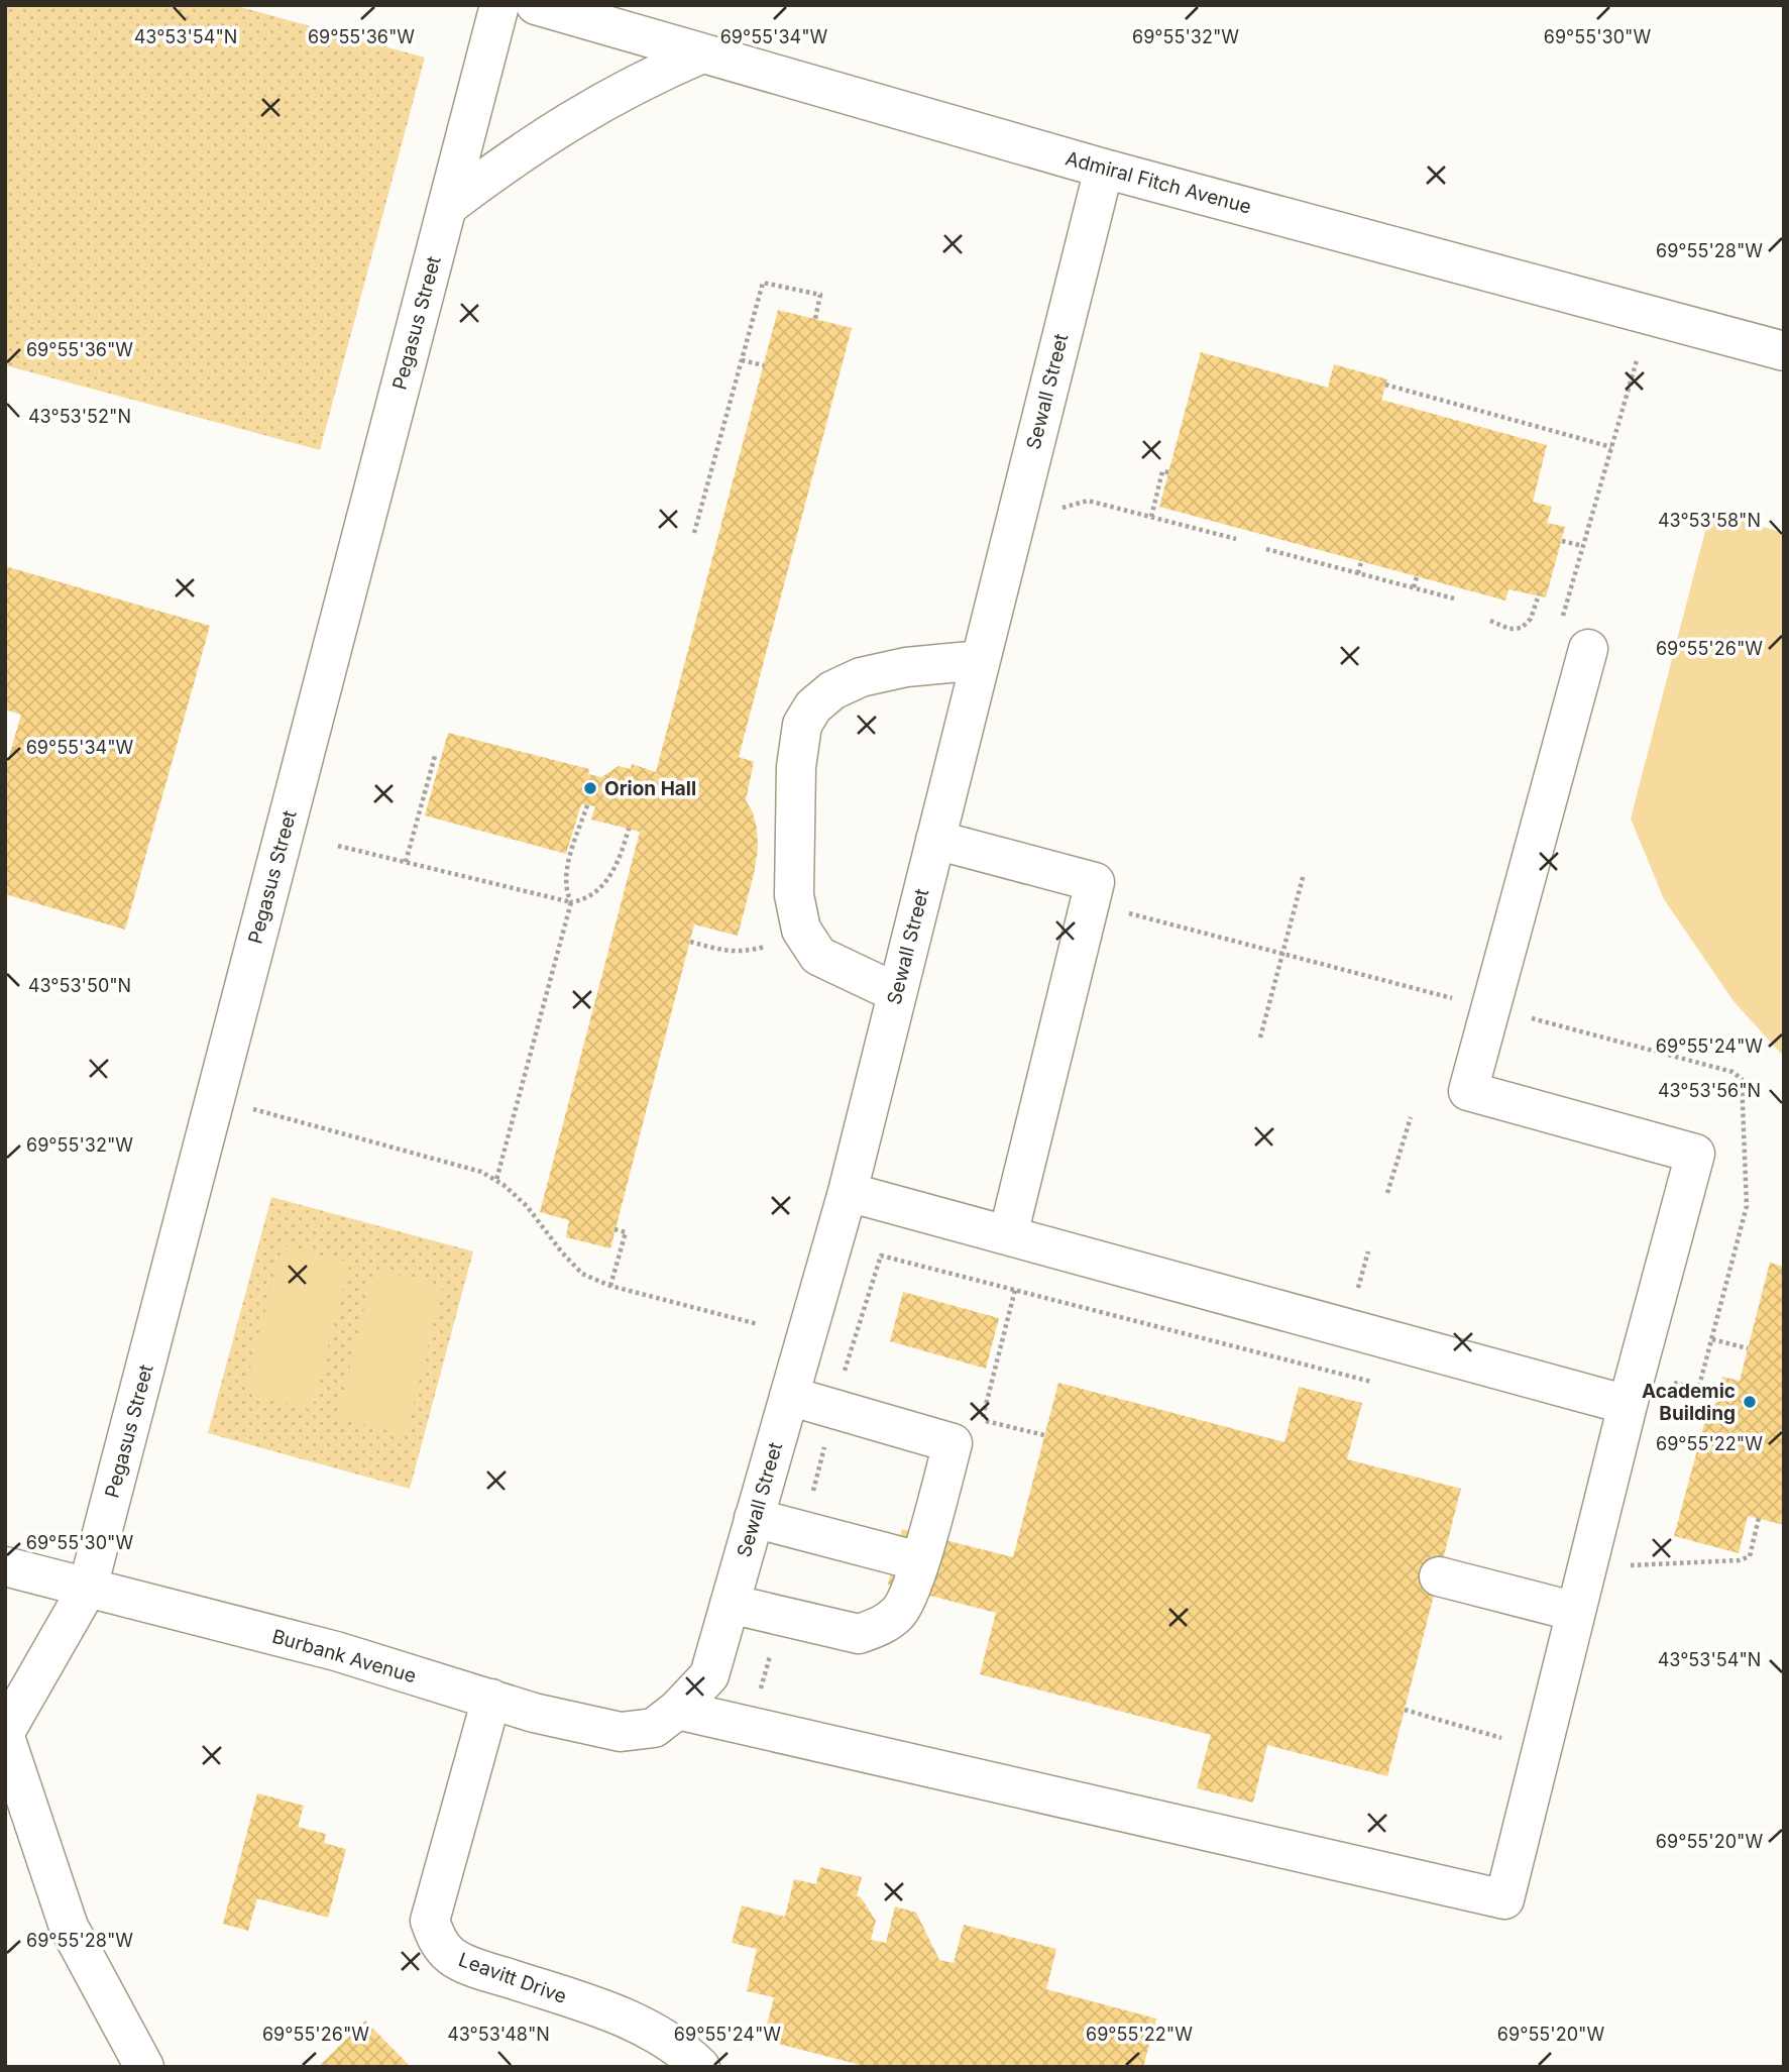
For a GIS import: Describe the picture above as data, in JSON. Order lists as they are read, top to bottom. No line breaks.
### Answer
{"streets":{"street":["Admiral Fitch Avenue","Pegasus Street","Sewall Street","Burbank Avenue","Leavitt Drive"]},"crossings":[["Admiral Fitch Avenue","Sewall Street"],["Pegasus Street","Burbank Avenue"],["Sewall Street","Burbank Avenue"],["Burbank Avenue","Leavitt Drive"]],"places":["Orion Hall","Academic Building"],"coordinates":["69°55'36\"W","69°55'34\"W","69°55'32\"W","69°55'30\"W","43°53'54\"N","69°55'28\"W","43°53'52\"N","43°53'58\"N","69°55'26\"W","43°53'50\"N","69°55'24\"W","43°53'56\"N","69°55'22\"W","69°55'20\"W","43°53'48\"N"]}
